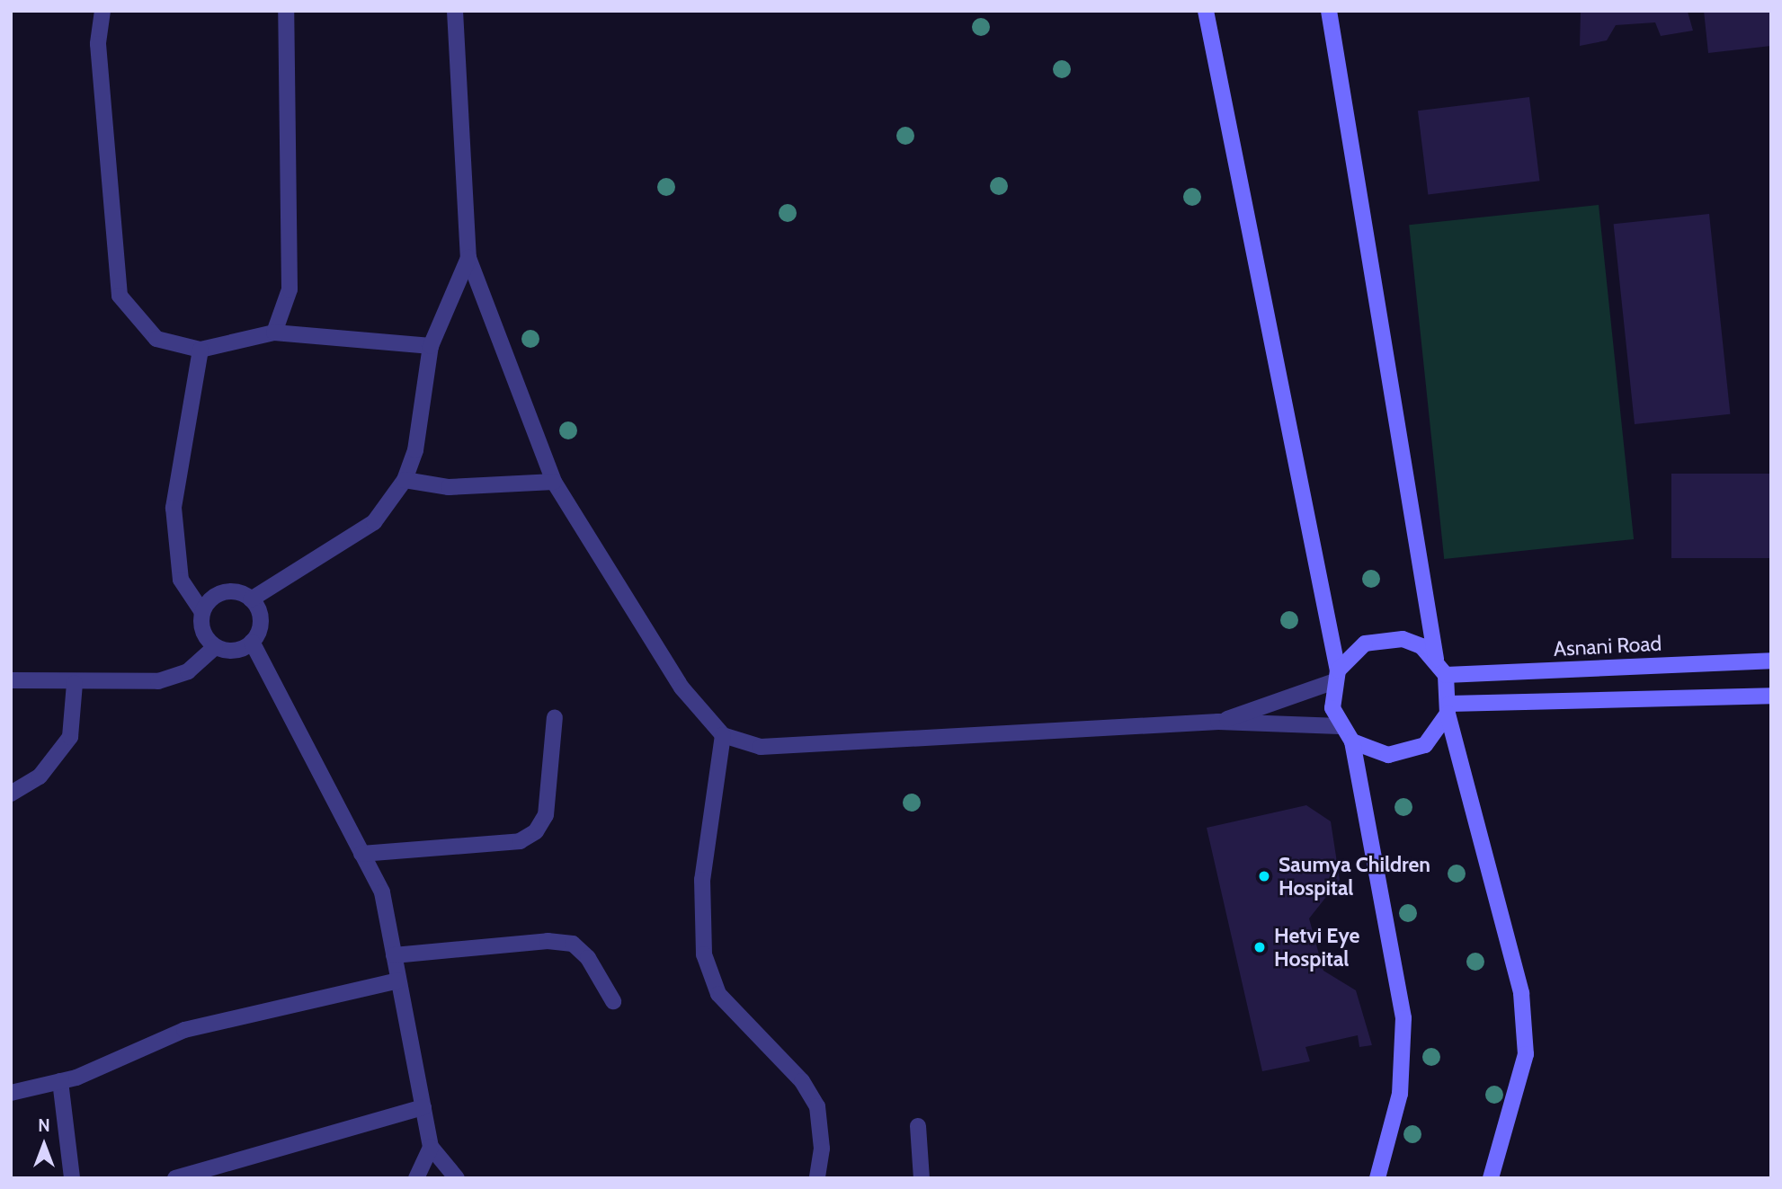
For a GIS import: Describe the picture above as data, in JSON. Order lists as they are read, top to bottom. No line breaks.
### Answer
{"streets":{"street":["Asnani Road"]},"places":["Saumya Children Hospital","Hetvi Eye Hospital"],"north":"top"}
